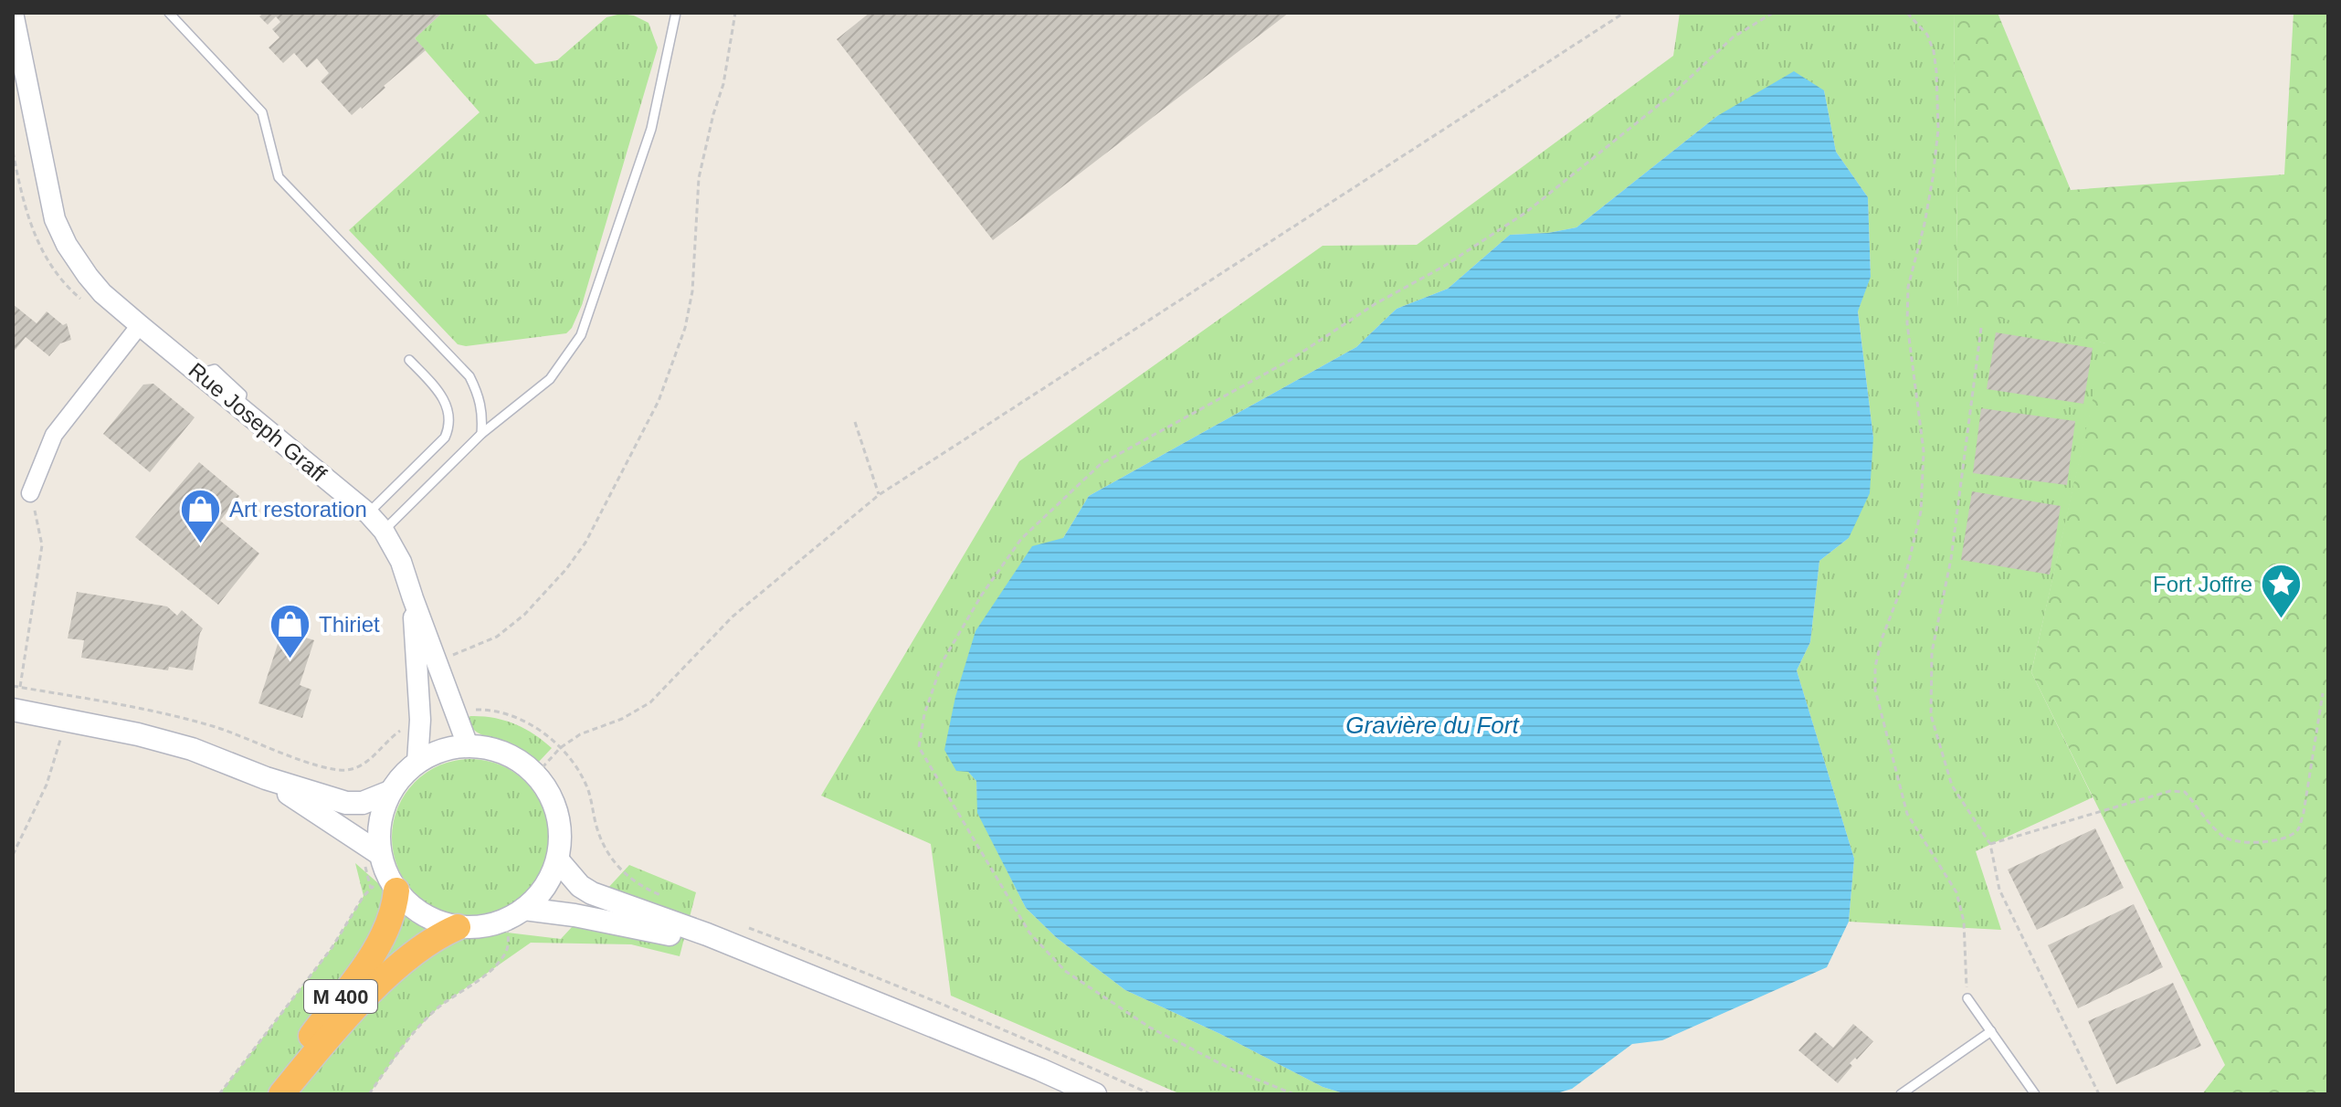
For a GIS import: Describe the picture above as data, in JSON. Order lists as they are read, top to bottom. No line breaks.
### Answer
{"streets":{"highway":["M 400"],"street":["Rue Joseph Graff"]},"crossings":[["Rue Joseph Graff","M 400"]],"water":["Gravière du Fort"],"places":{"shop":["Art restoration","Thiriet"],"place":["Fort Joffre"]}}
